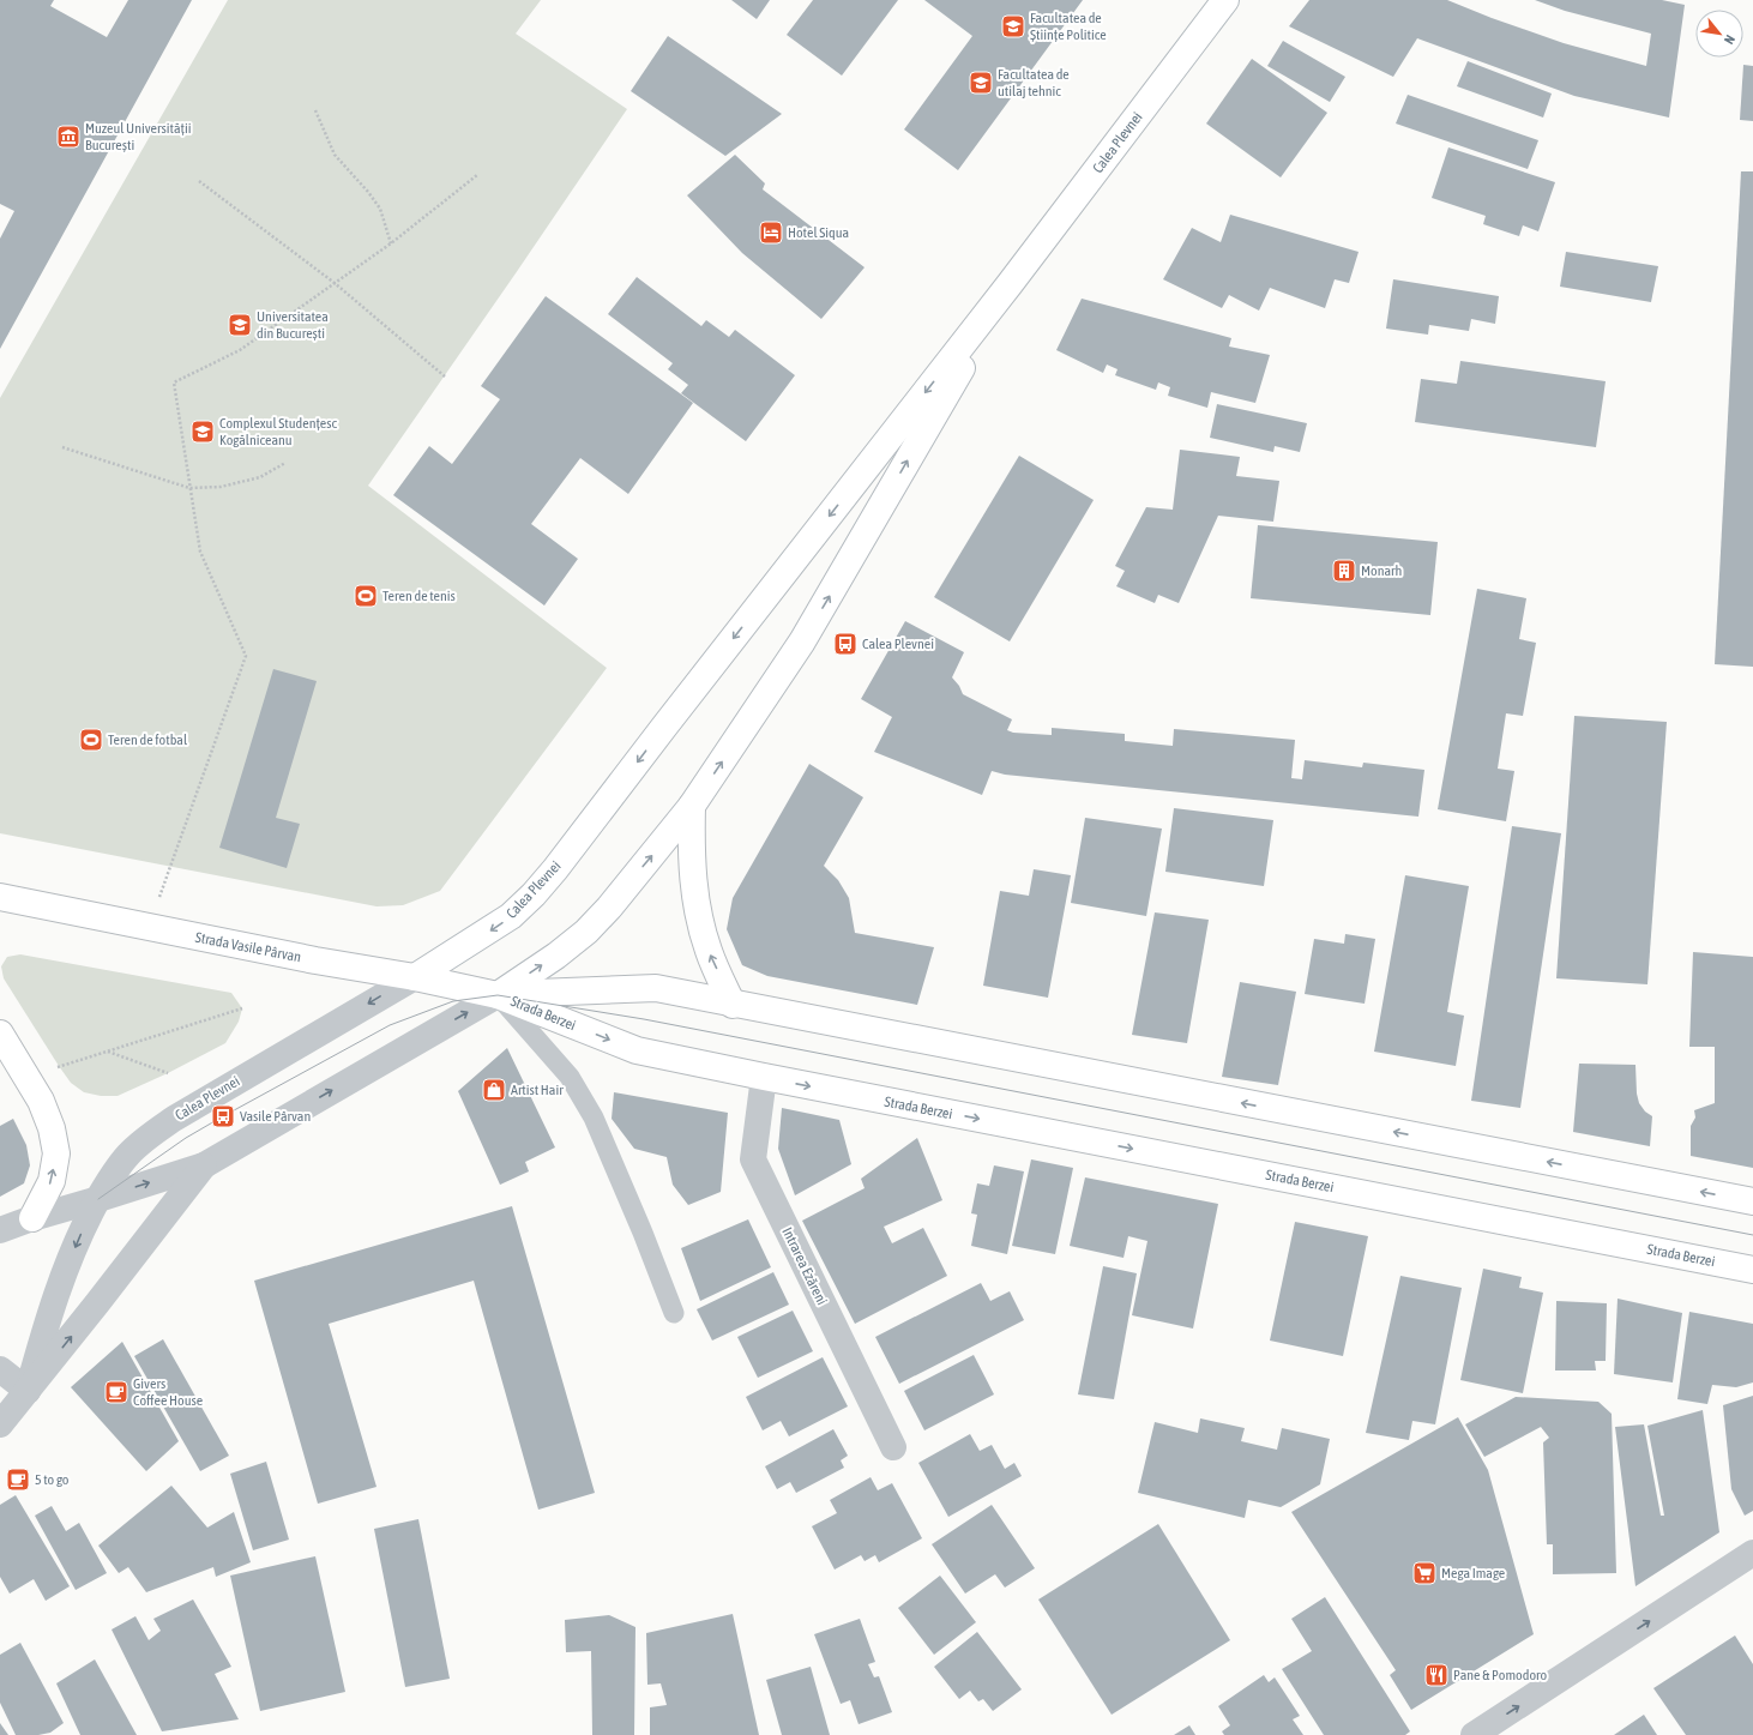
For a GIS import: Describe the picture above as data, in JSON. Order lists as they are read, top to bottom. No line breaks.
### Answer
{"streets":{"main road":["Calea Plevnei","Strada Vasile Pârvan","Strada Berzei"],"street":["Intrarea Ezăreni"]},"crossings":[["Calea Plevnei","Strada Vasile Pârvan"],["Calea Plevnei","Strada Berzei"],["Strada Vasile Pârvan","Strada Berzei"],["Strada Berzei","Intrarea Ezăreni"]],"places":{"school or university":["Facultatea de Științe Politice","Facultatea de utilaj tehnic","Universitatea din București","Complexul Studențesc Kogălniceanu"],"museum":["Muzeul Universității București"],"hotel":["Hotel Siqua"],"building":["Monarh"],"sports":["Teren de tenis","Teren de fotbal"],"bus stop":["Calea Plevnei","Vasile Pârvan"],"shop":["Artist Hair"],"cafe":["Givers Coffee House","5 to go"],"supermarket":["Mega Image"],"restaurant":["Pane & Pomodoro"]},"north":"bottom right"}
